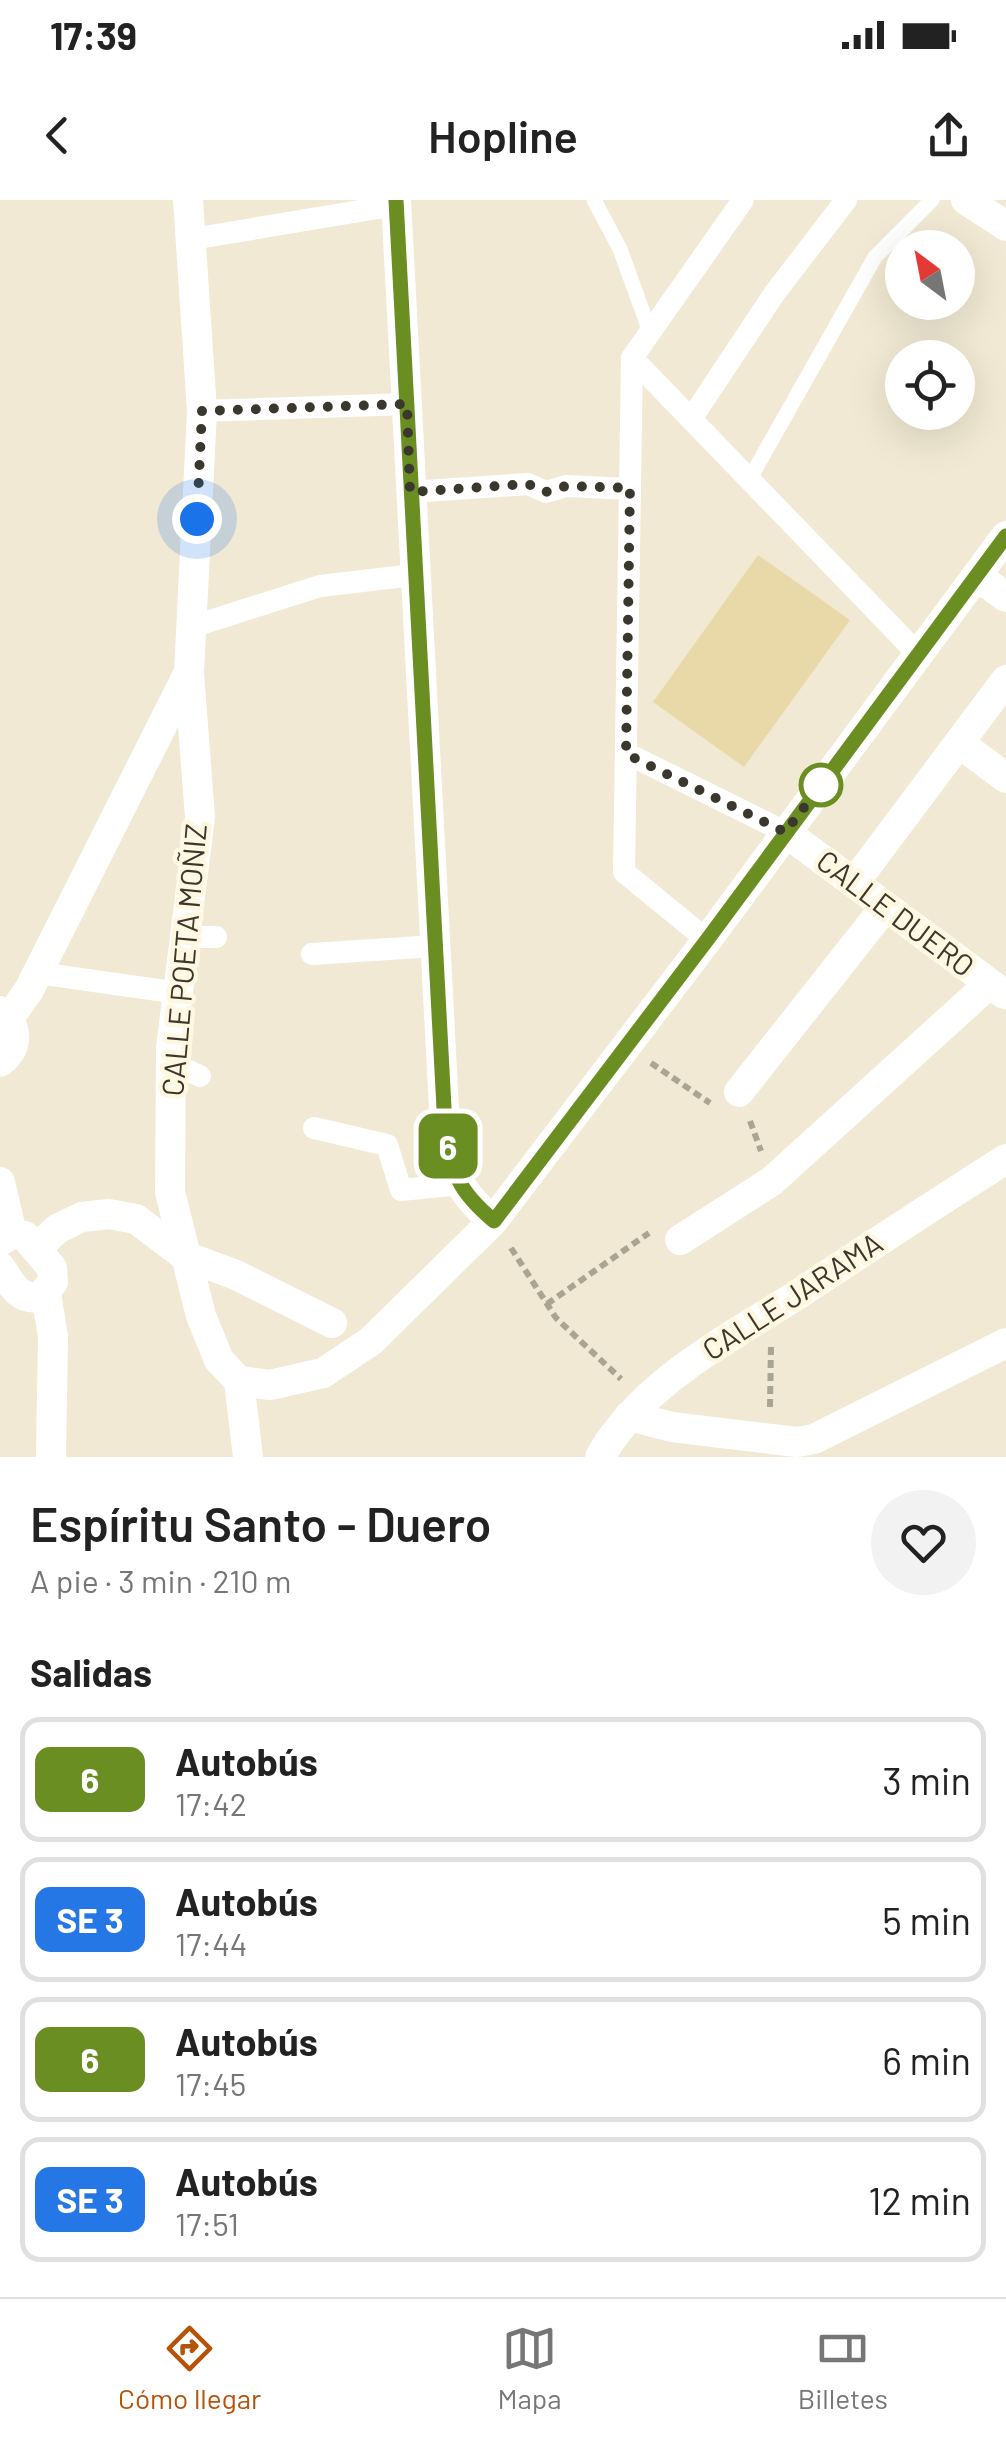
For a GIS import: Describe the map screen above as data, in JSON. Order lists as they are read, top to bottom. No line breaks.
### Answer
{"streets":{"street":["CALLE DUERO","CALLE POETA MOÑIZ","CALLE JARAMA"]},"lines":["bus line 6"],"north":"top left","page":{"status":"17:39","header":"Hopline","on_map":"6","heading":[["Espíritu Santo - Duero","A pie · 3 min · 210 m"],"Salidas"],"list":[{"mark":"6","name":"Autobús","note":"17:42","value":"3 min"},{"mark":"SE 3","name":"Autobús","note":"17:44","value":"5 min"},{"mark":"6","name":"Autobús","note":"17:45","value":"6 min"},{"mark":"SE 3","name":"Autobús","note":"17:51","value":"12 min"}],"tabs":["Cómo llegar","Mapa","Billetes"]}}
